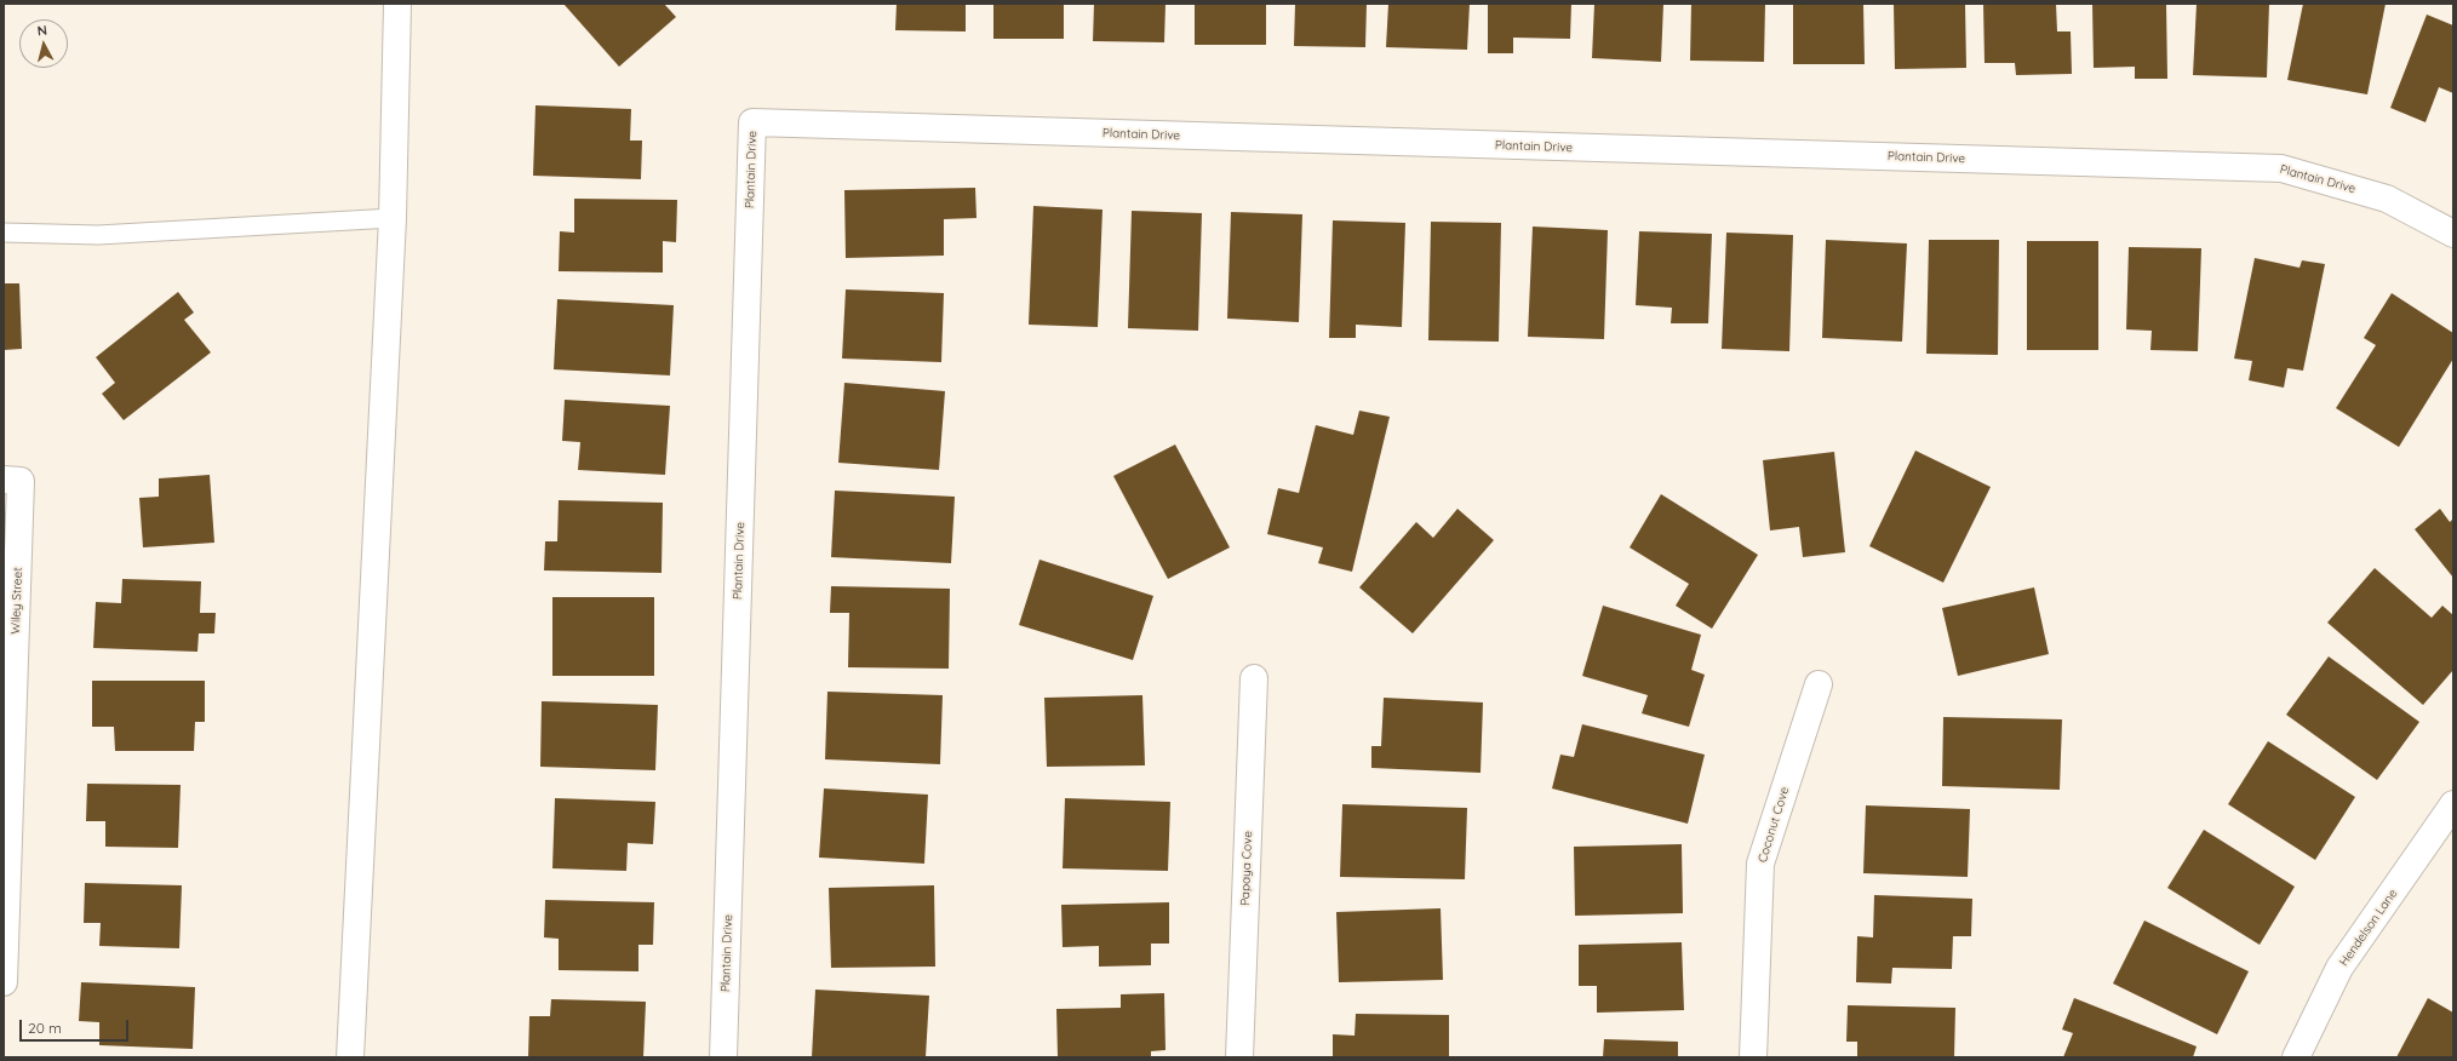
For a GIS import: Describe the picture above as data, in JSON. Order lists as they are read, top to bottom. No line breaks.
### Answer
{"streets":{"street":["Plantain Drive","Wiley Street","Coconut Cove","Papaya Cove","Hendelson Lane"]},"scale_bar":"20 m","north":"top"}
